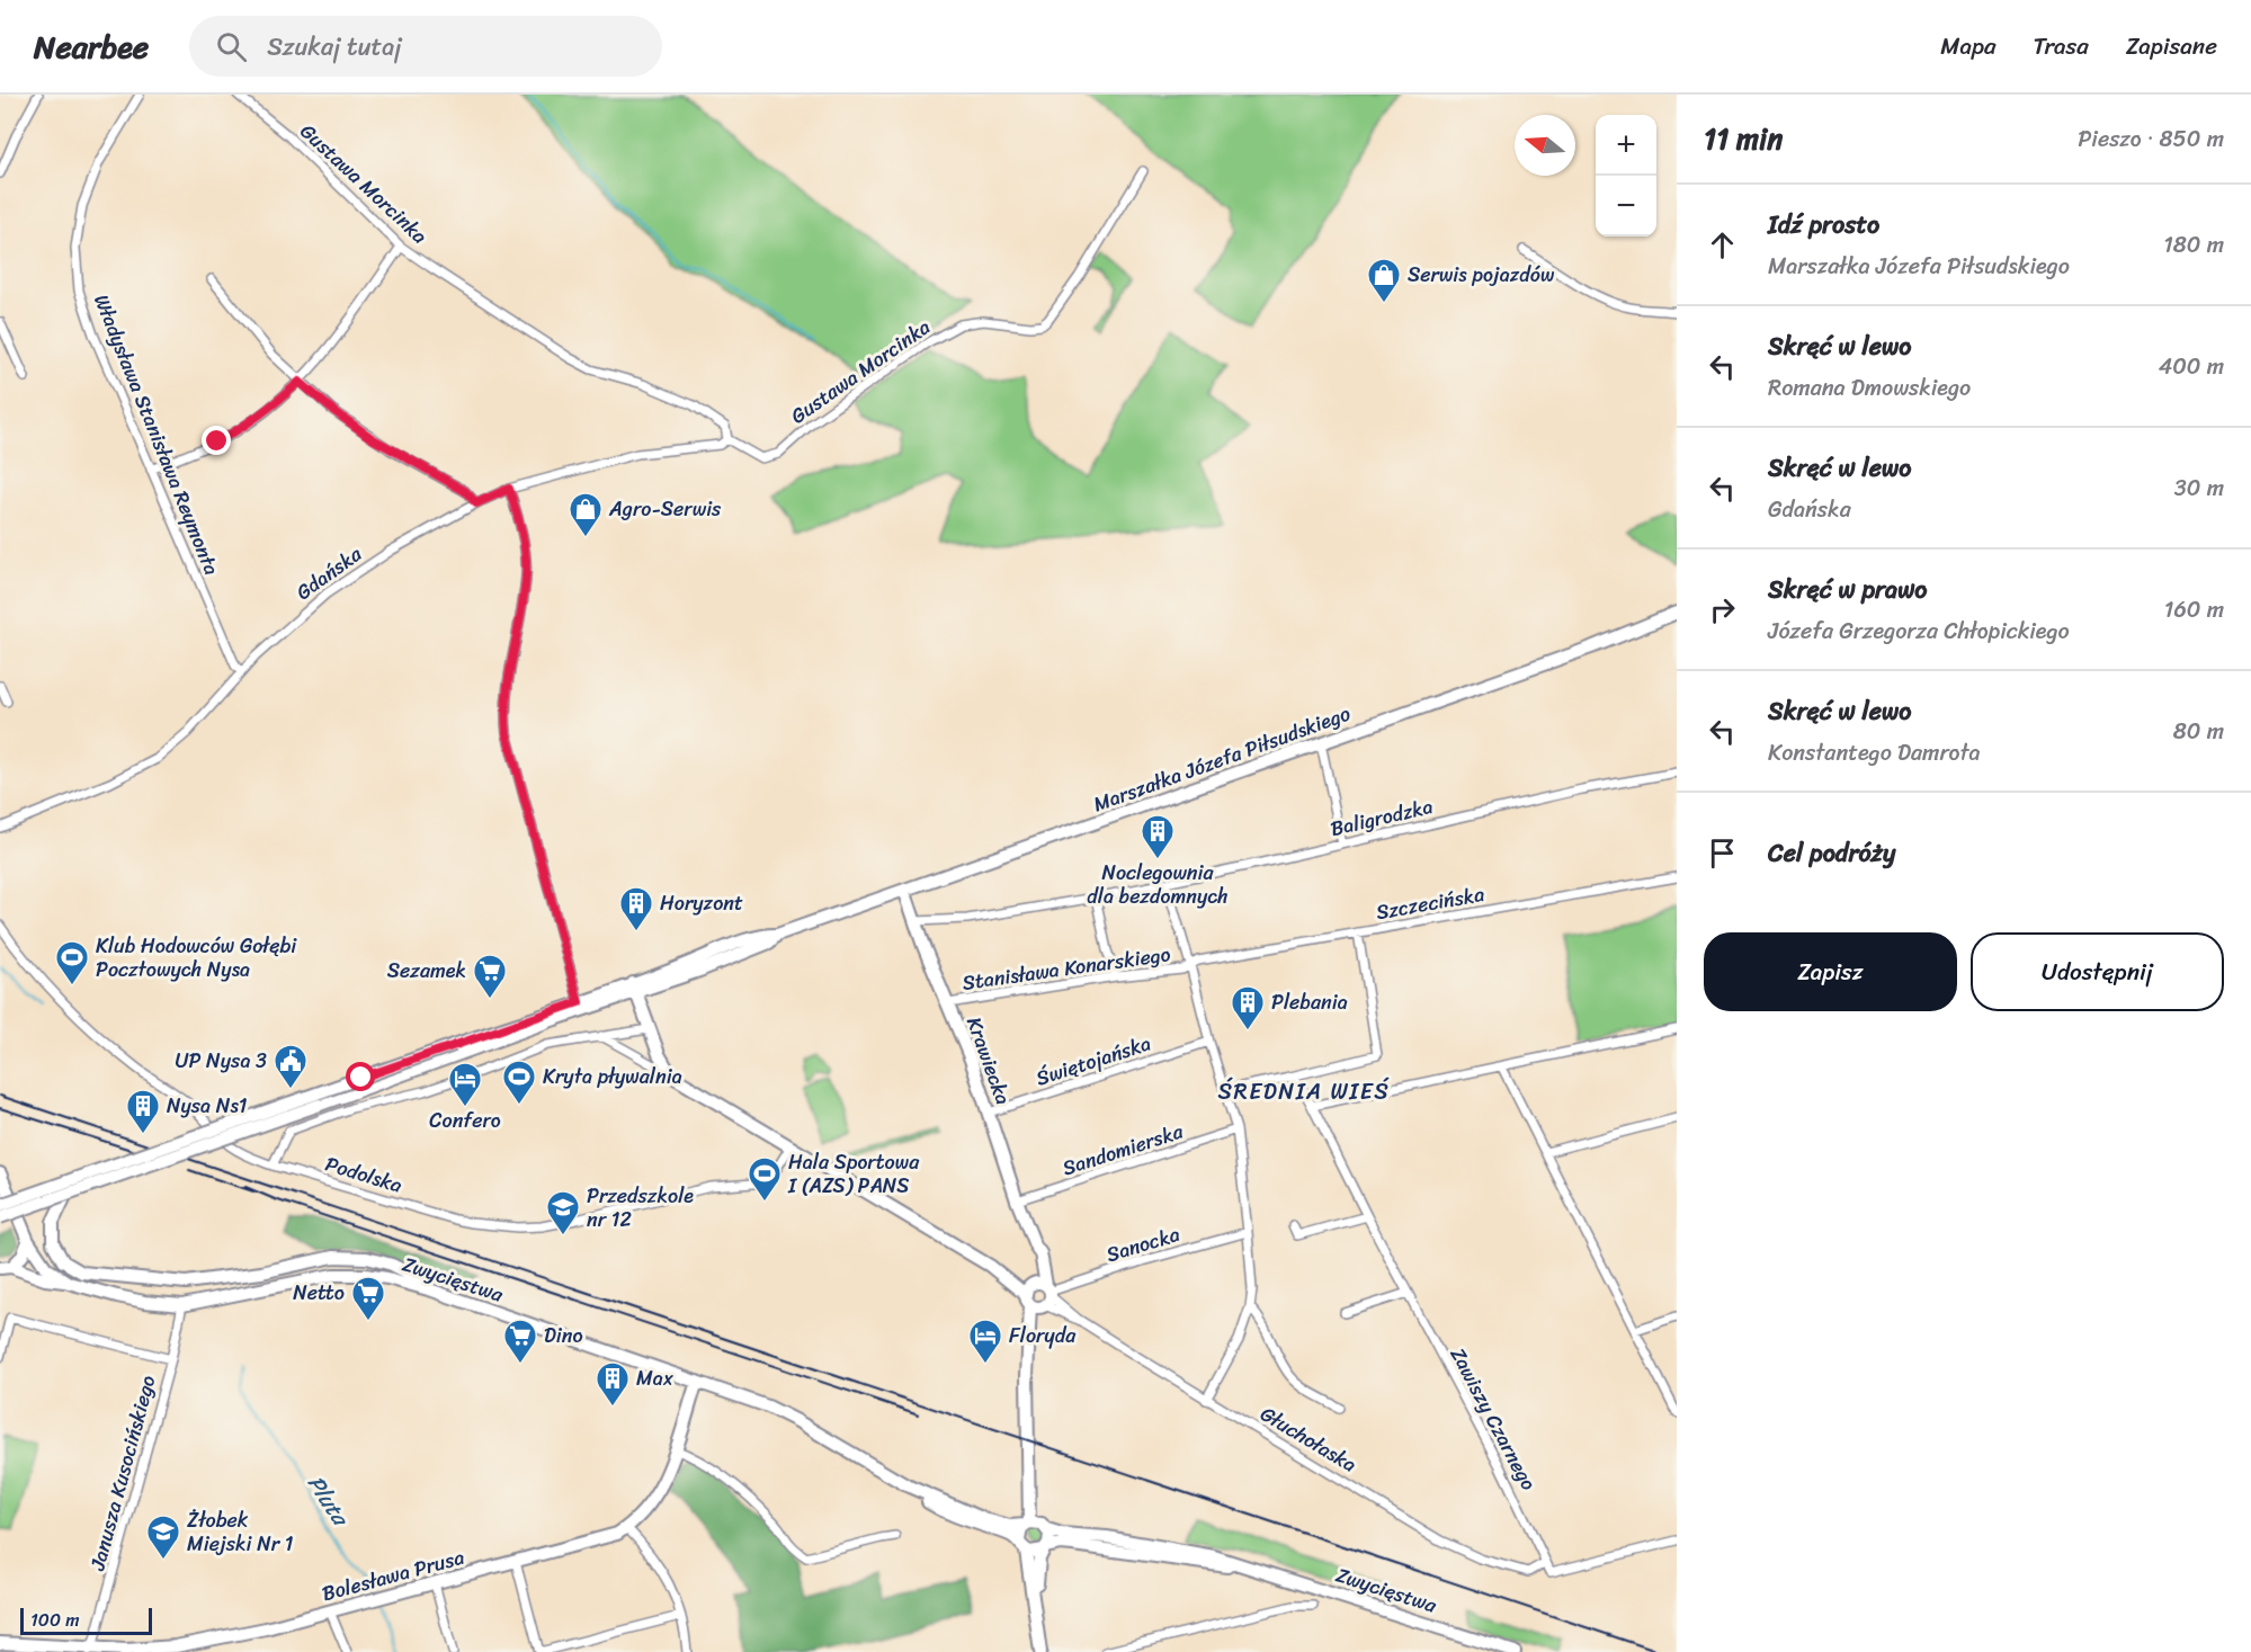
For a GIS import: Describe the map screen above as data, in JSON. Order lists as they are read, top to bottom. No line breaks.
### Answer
{"streets":{"main road":["Marszałka Józefa Piłsudskiego","Krawiecka","Zwycięstwa","Głuchołaska","Bolesława Prusa"],"street":["Gustawa Morcinka","Władysława Stanisława Reymonta","Gdańska","Baligrodzka","Szczecińska","Stanisława Konarskiego","Świętojańska","Sandomierska","Podolska","Sanocka","Zawiszy Czarnego","Janusza Kusocińskiego"]},"crossings":[["Gustawa Morcinka","Gdańska"],["Władysława Stanisława Reymonta","Gdańska"],["Marszałka Józefa Piłsudskiego","Krawiecka"],["Baligrodzka","Krawiecka"],["Szczecińska","Stanisława Konarskiego"],["Stanisława Konarskiego","Krawiecka"],["Krawiecka","Świętojańska"],["Krawiecka","Sandomierska"],["Krawiecka","Sanocka"],["Krawiecka","Głuchołaska"],["Podolska","Głuchołaska"],["Sanocka","Głuchołaska"],["Zwycięstwa","Janusza Kusocińskiego"],["Zwycięstwa","Bolesława Prusa"],["Zawiszy Czarnego","Głuchołaska"],["Janusza Kusocińskiego","Bolesława Prusa"]],"districts":["ŚREDNIA WIEŚ"],"water":["Pluta"],"places":{"shop":["Serwis pojazdów","Agro-Serwis"],"building":["Noclegownia dla bezdomnych","Horyzont","Plebania","Nysa Ns1","Max"],"sports":["Klub Hodowców Gołębi Pocztowych Nysa","Kryta pływalnia","Hala Sportowa I (AZS) PANS"],"supermarket":["Sezamek","Netto","Dino"],"public building":["UP Nysa 3"],"hotel":["Confero","Floryda"],"school or university":["Przedszkole nr 12","Żłobek Miejski Nr 1"]},"scale_bar":"100 m","north":"left","page":{"header":"Nearbee","search":"Szukaj tutaj","nav":["Mapa","Trasa","Zapisane"],"heading":["11 min","Pieszo · 850 m"],"map_buttons":["+","−"],"list":[["Idź prosto","Marszałka Józefa Piłsudskiego","180 m"],["Skręć w lewo","Romana Dmowskiego","400 m"],["Skręć w lewo","Gdańska","30 m"],["Skręć w prawo","Józefa Grzegorza Chłopickiego","160 m"],["Skręć w lewo","Konstantego Damrota","80 m"],"Cel podróży"],"buttons":["Zapisz","Udostępnij"],"scale":"100 m"}}
